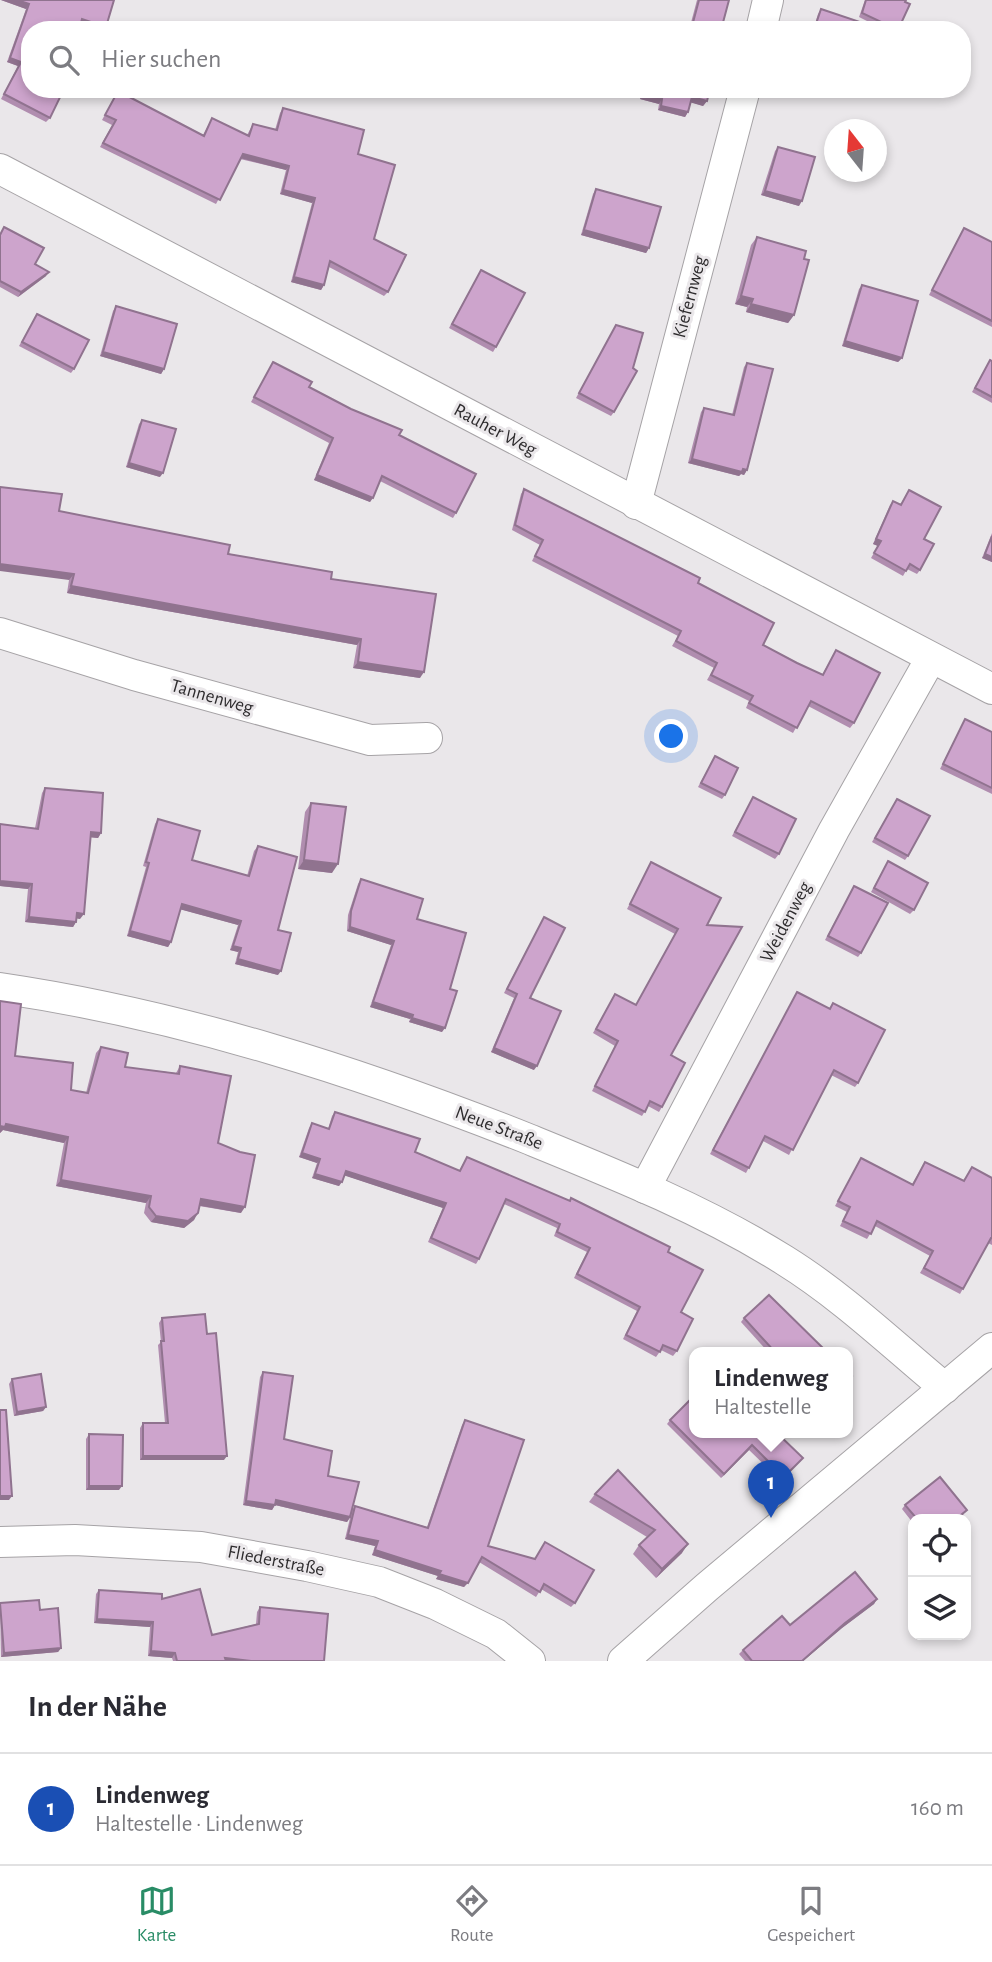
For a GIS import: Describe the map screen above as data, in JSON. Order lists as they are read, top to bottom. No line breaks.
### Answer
{"streets":{"street":["Kiefernweg","Rauher Weg","Tannenweg","Weidenweg","Neue Straße","Fliederstraße"]},"crossings":[["Kiefernweg","Rauher Weg"],["Rauher Weg","Weidenweg"],["Weidenweg","Neue Straße"]],"north":"top","page":{"search":"Hier suchen","popup":["Lindenweg","Haltestelle"],"pins":"1","heading":"In der Nähe","list":[{"mark":"1","name":"Lindenweg","note":"Haltestelle · Lindenweg","value":"160 m"}],"nav":["Karte","Route","Gespeichert"]}}
